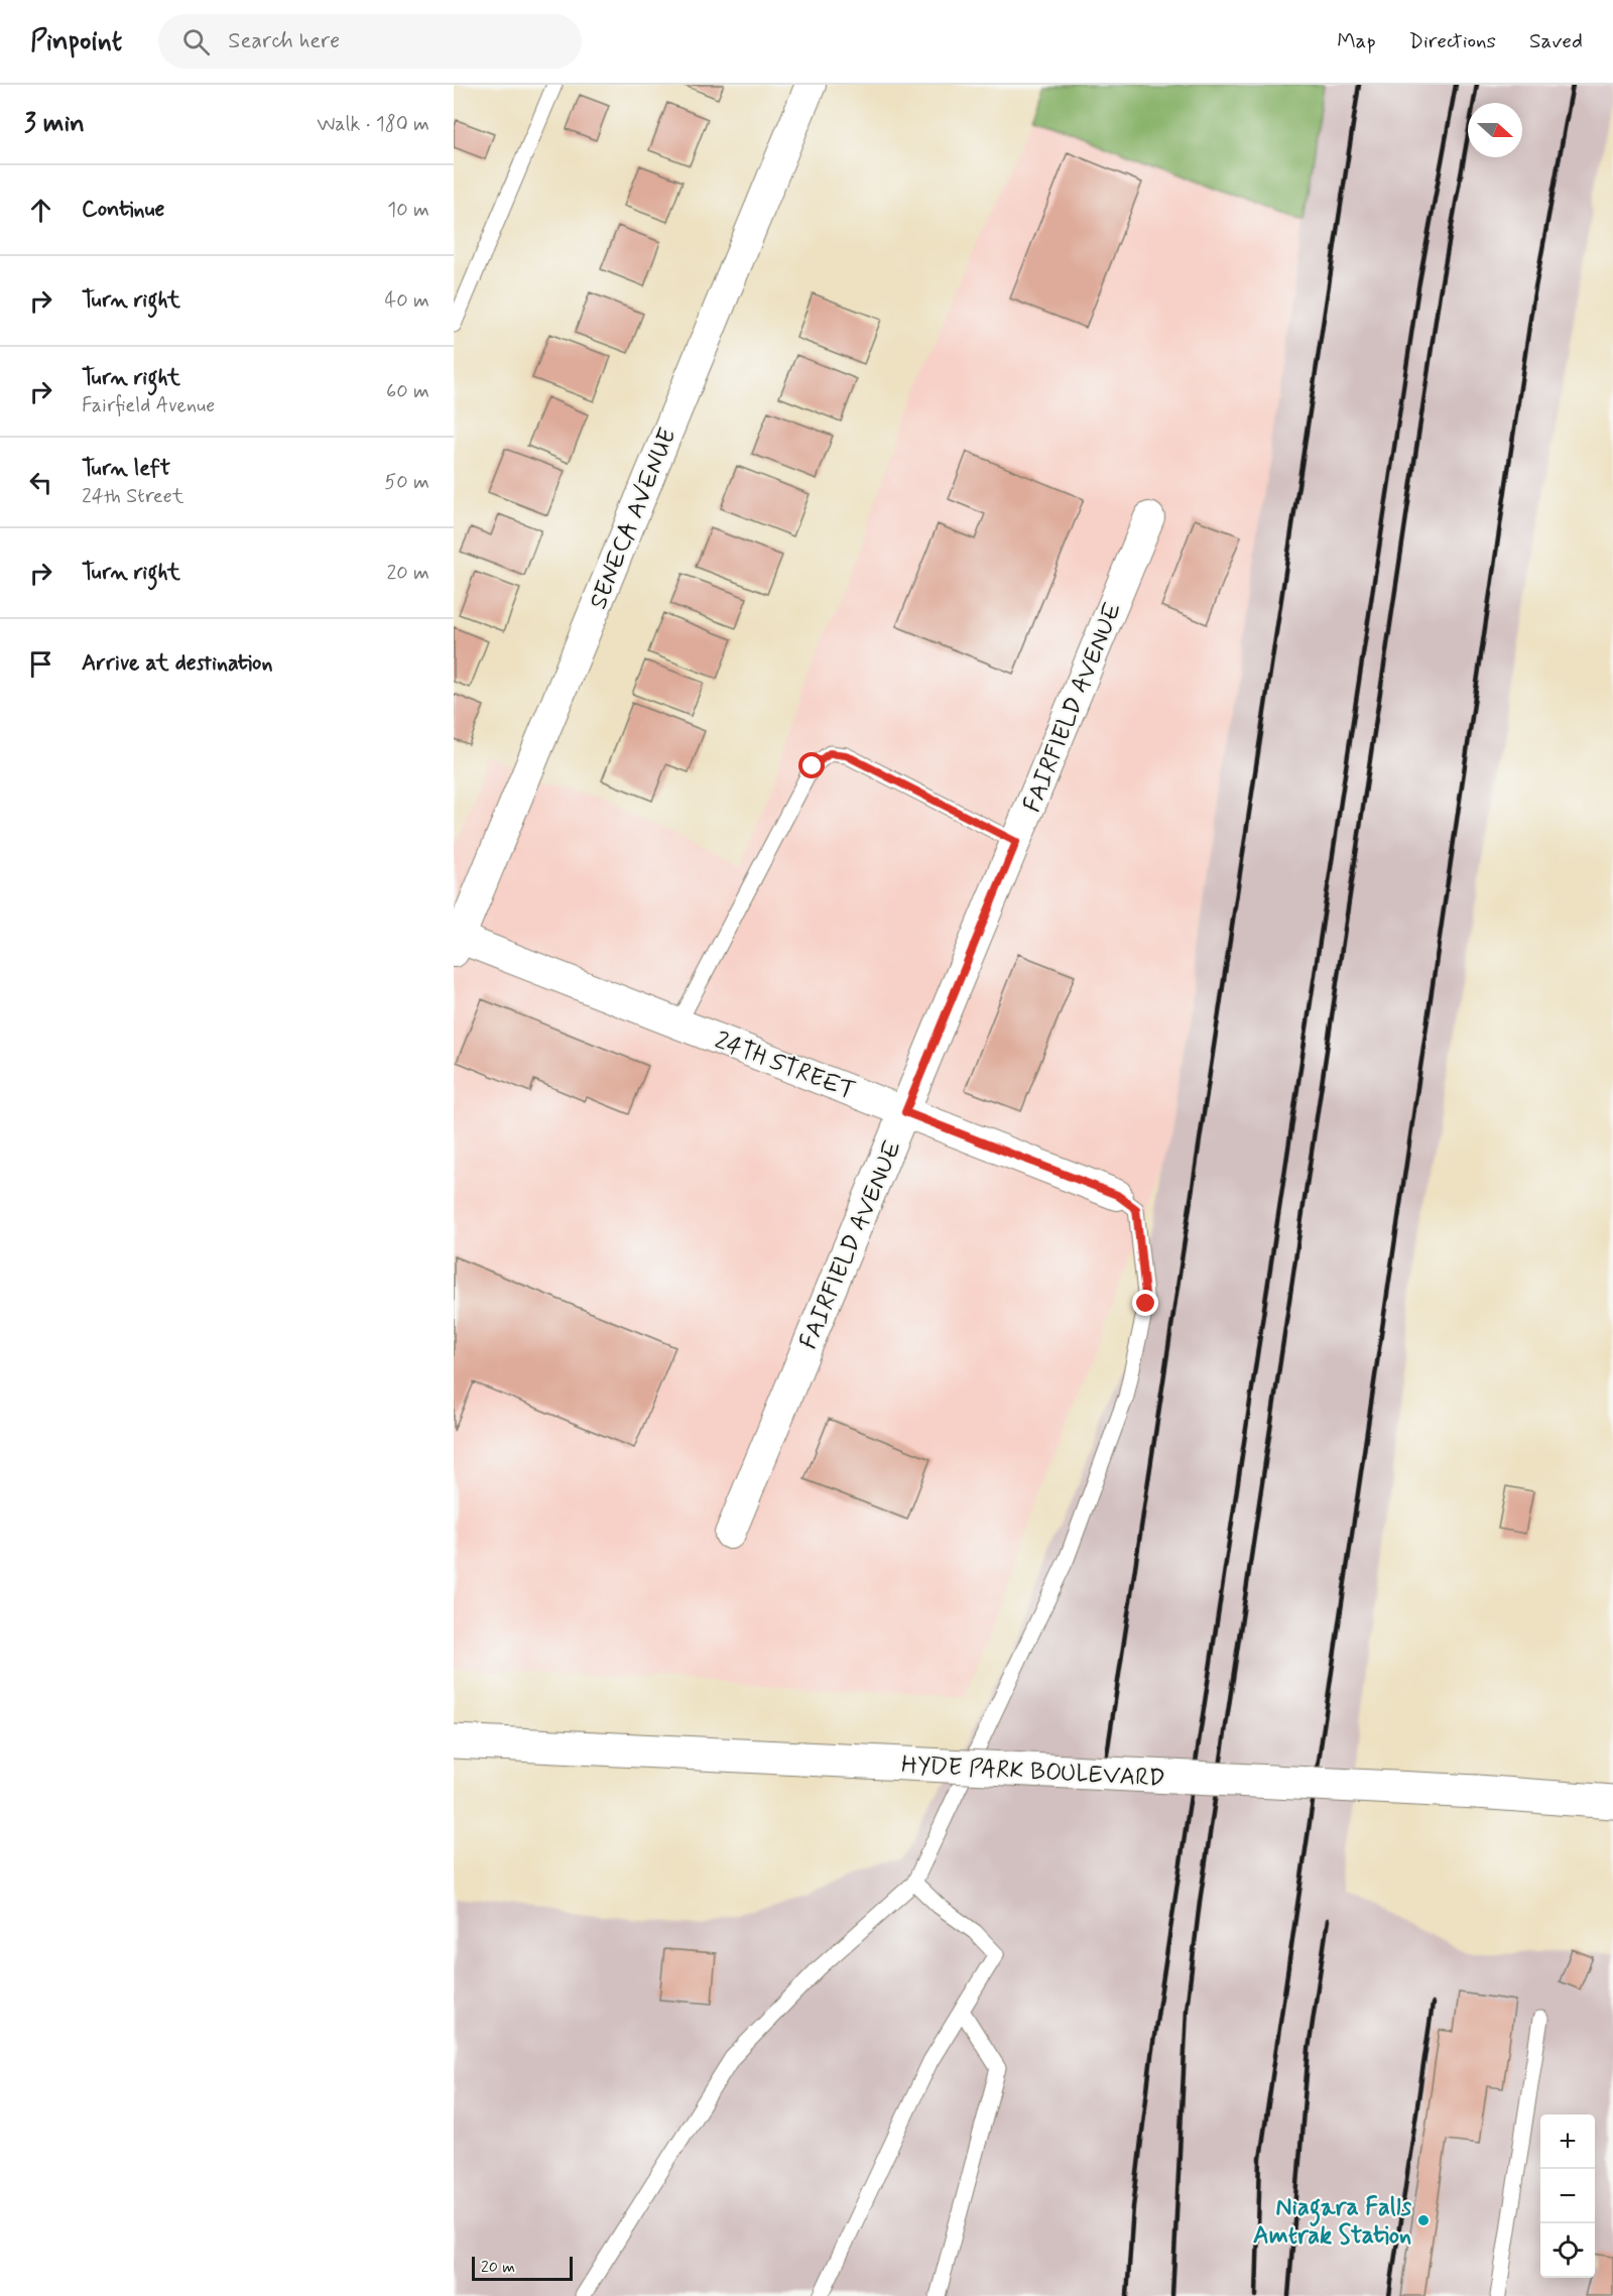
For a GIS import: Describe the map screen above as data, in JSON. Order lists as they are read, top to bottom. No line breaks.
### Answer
{"streets":{"main road":["HYDE PARK BOULEVARD"],"street":["SENECA AVENUE","FAIRFIELD AVENUE","24TH STREET"]},"crossings":[["SENECA AVENUE","24TH STREET"],["FAIRFIELD AVENUE","24TH STREET"]],"places":["Niagara Falls Amtrak Station"],"scale_bar":"20 m","north":"right","page":{"header":"Pinpoint","search":"Search here","nav":["Map","Directions","Saved"],"heading":["3 min","Walk · 180 m"],"list":[["Continue","10 m"],["Turn right","40 m"],["Turn right","Fairfield Avenue","60 m"],["Turn left","24th Street","50 m"],["Turn right","20 m"],"Arrive at destination"],"map_buttons":["+","−"],"scale":"20 m"}}
